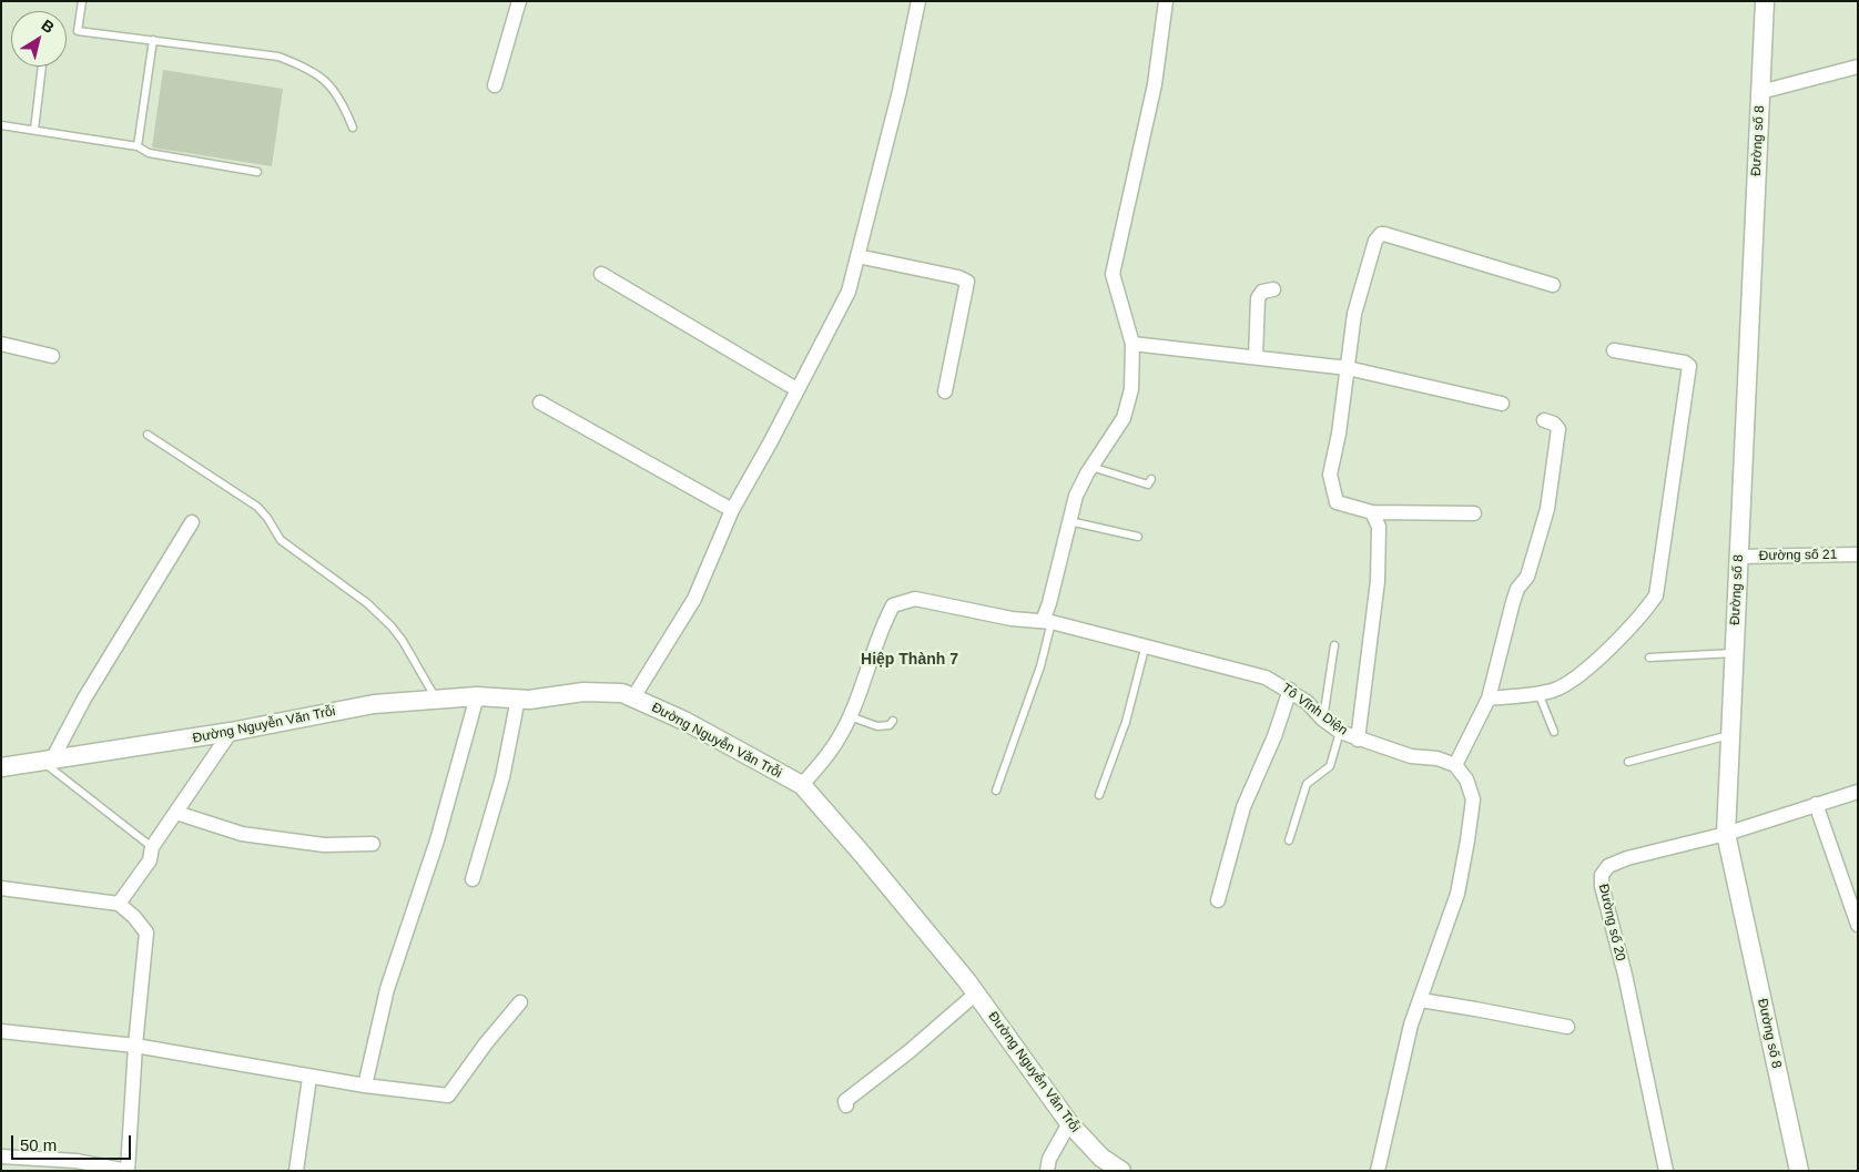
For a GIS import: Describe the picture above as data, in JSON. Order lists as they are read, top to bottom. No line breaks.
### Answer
{"streets":{"street":["Đường số 8","Đường số 21","Tô Vĩnh Diện","Đường Nguyễn Văn Trỗi","Đường số 20"]},"crossings":[["Đường số 8","Đường số 21"],["Đường số 8","Đường số 20"],["Tô Vĩnh Diện","Đường Nguyễn Văn Trỗi"]],"districts":["Hiệp Thành 7"],"scale_bar":"50 m","north":"top right"}
